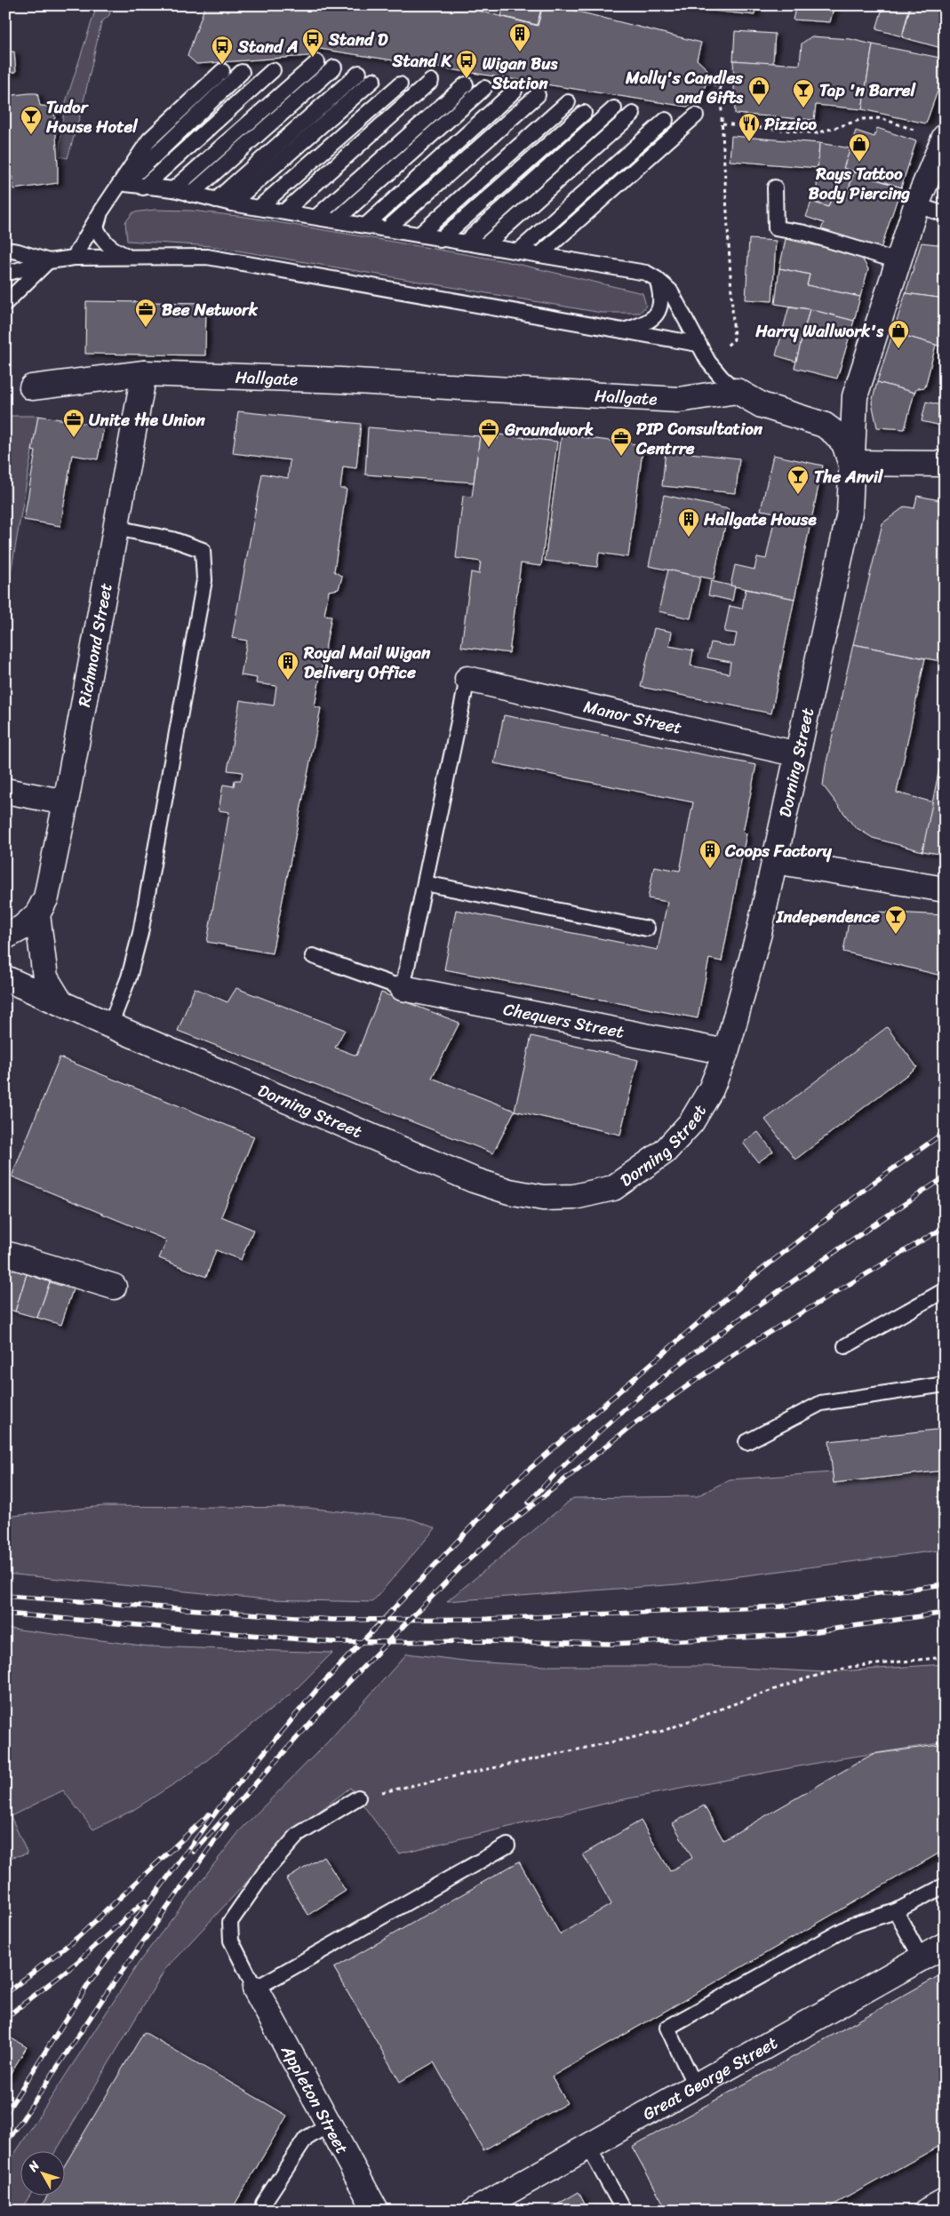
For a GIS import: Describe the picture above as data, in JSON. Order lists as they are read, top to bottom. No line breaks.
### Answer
{"streets":{"street":["Hallgate","Richmond Street","Manor Street","Dorning Street","Chequers Street","Great George Street","Appleton Street"]},"crossings":[["Hallgate","Richmond Street"],["Manor Street","Dorning Street"],["Dorning Street","Chequers Street"]],"places":{"building":["Wigan Bus Station","Hallgate House","Royal Mail Wigan Delivery Office","Coops Factory"],"bus stop":["Stand D","Stand A","Stand K"],"shop":["Molly's Candles and Gifts","Rays Tattoo Body Piercing","Harry Wallwork's"],"bar":["Tap 'n Barrel","Tudor House Hotel","The Anvil","Independence"],"restaurant":["Pizzico"],"office":["Bee Network","Unite the Union","Groundwork","PIP Consultation Centrre"]},"north":"top left"}
